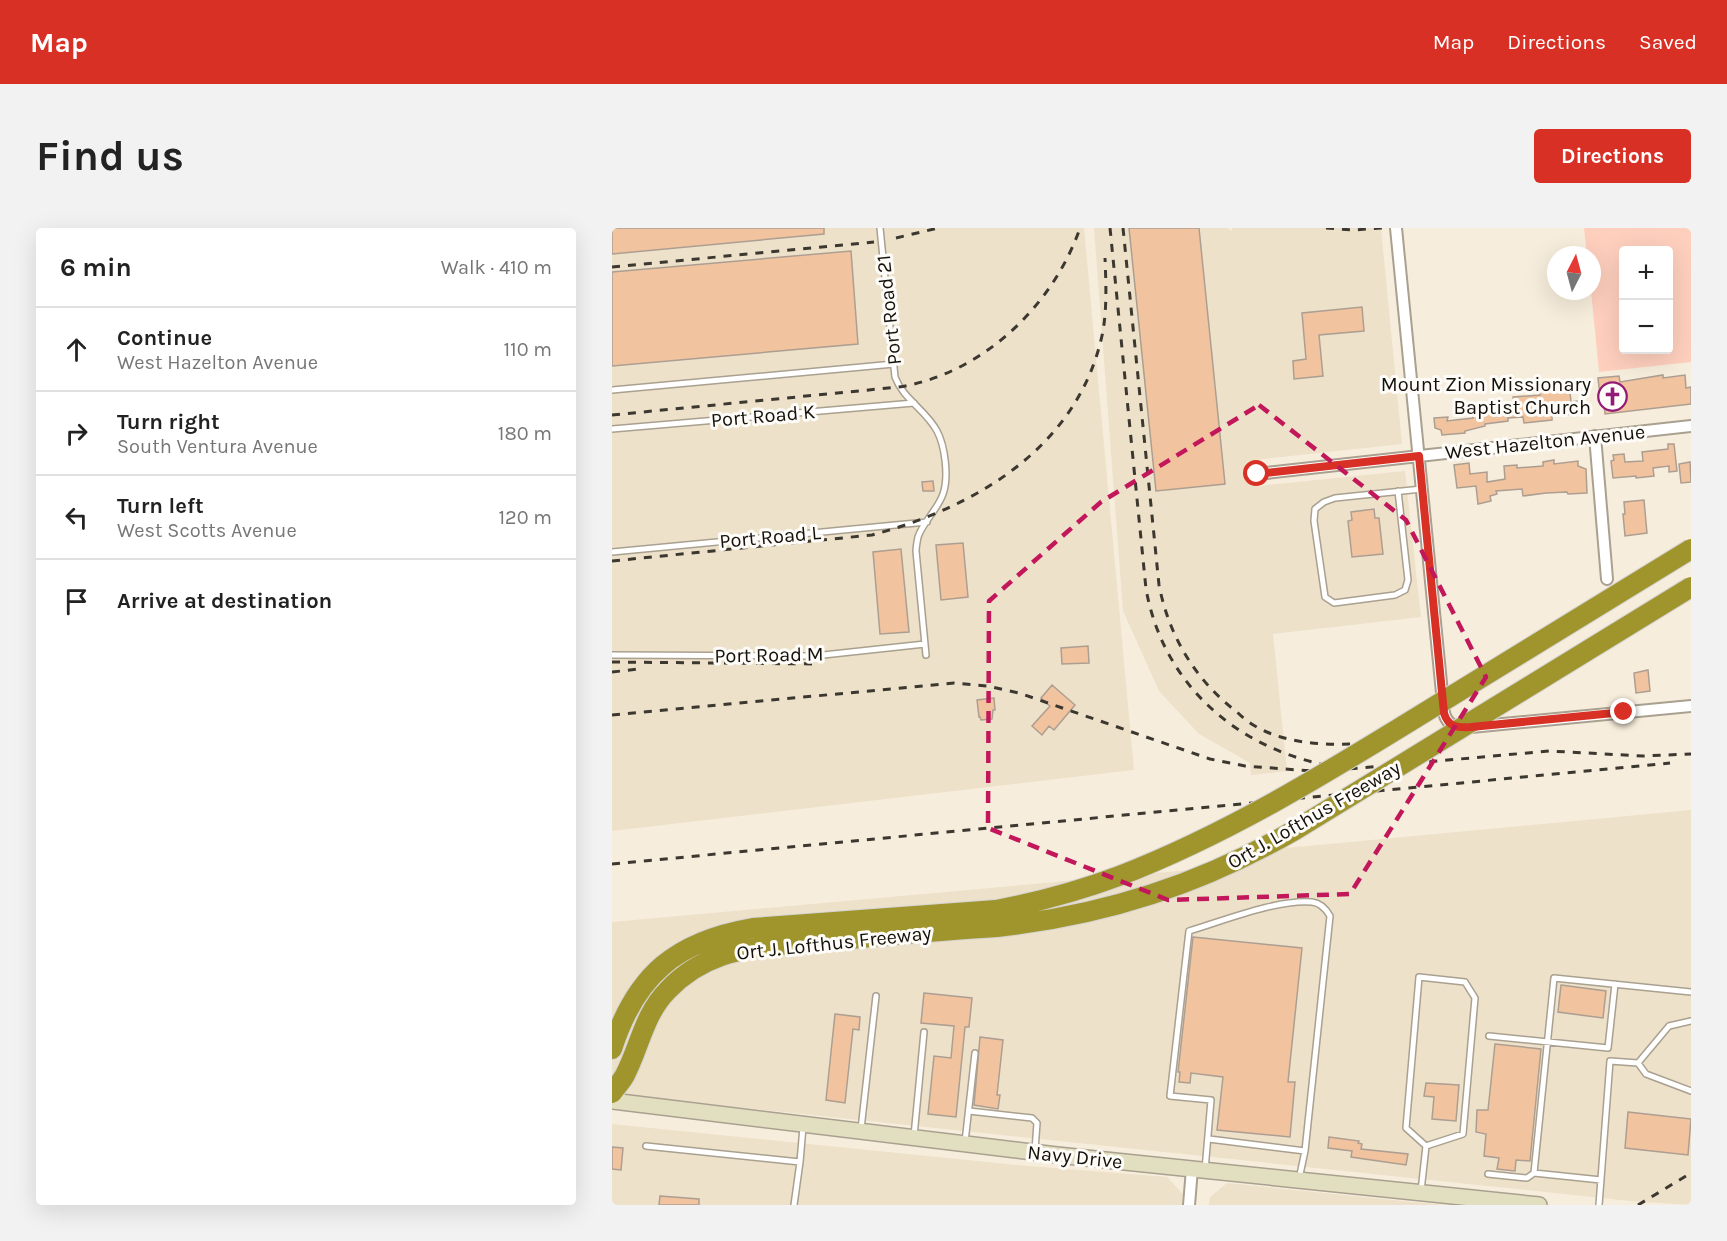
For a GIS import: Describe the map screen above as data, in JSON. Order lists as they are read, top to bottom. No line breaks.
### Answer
{"streets":{"highway":["Ort J. Lofthus Freeway"],"street":["West Hazelton Avenue","Navy Drive"],"lane":["Port Road 21","Port Road K","Port Road L","Port Road M"]},"crossings":[["Port Road 21","Port Road K"],["Port Road 21","Port Road L"],["Port Road 21","Port Road M"]],"places":{"church":["Mount Zion Missionary Baptist Church"]},"north":"top","page":{"header":"Map","nav":["Map","Directions","Saved"],"buttons":"Directions","title":"Find us","heading":["6 min","Walk · 410 m"],"map_buttons":["+","−"],"list":[["Continue","West Hazelton Avenue","110 m"],["Turn right","South Ventura Avenue","180 m"],["Turn left","West Scotts Avenue","120 m"],"Arrive at destination"]}}
